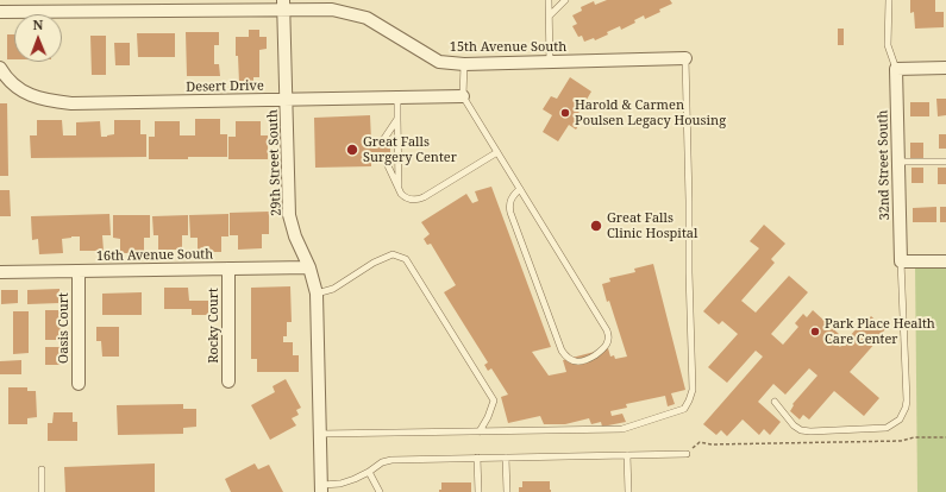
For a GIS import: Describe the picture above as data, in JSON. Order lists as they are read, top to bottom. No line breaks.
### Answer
{"streets":{"street":["15th Avenue South","Desert Drive","29th Street South","32nd Street South","16th Avenue South","Rocky Court","Oasis Court"]},"crossings":[["15th Avenue South","29th Street South"],["Desert Drive","29th Street South"],["29th Street South","16th Avenue South"],["16th Avenue South","Rocky Court"],["16th Avenue South","Oasis Court"]],"places":["Harold & Carmen Poulsen Legacy Housing","Great Falls Surgery Center","Great Falls Clinic Hospital","Park Place Health Care Center"],"north":"top"}
